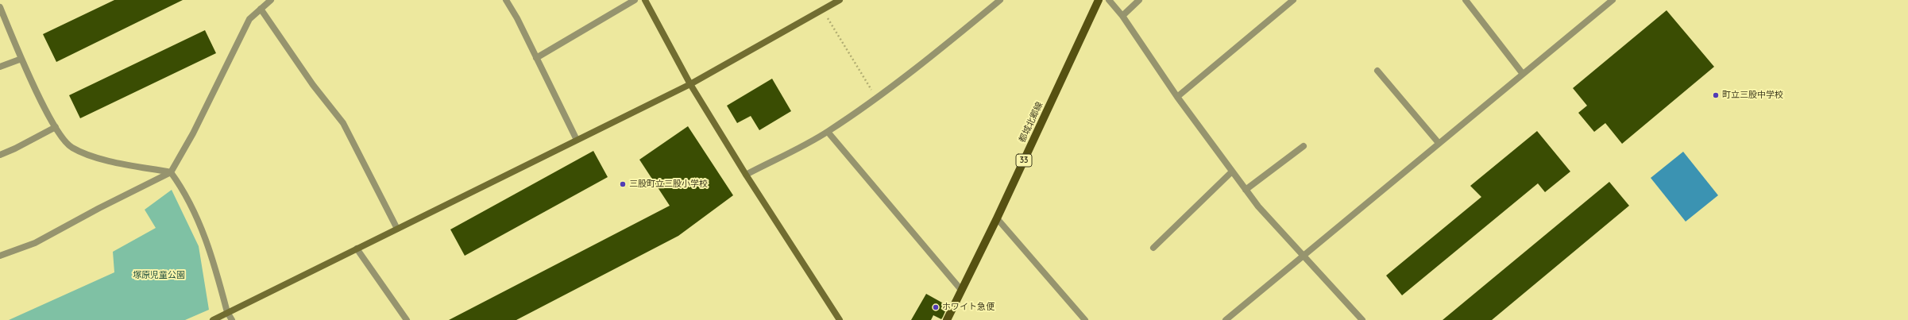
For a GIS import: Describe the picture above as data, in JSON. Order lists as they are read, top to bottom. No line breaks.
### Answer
{"streets":{"main road":["都城北郷線","33"]},"parks":["塚原児童公園"],"places":["町立三股中学校","三股町立三股小学校","ホワイト急便"]}
